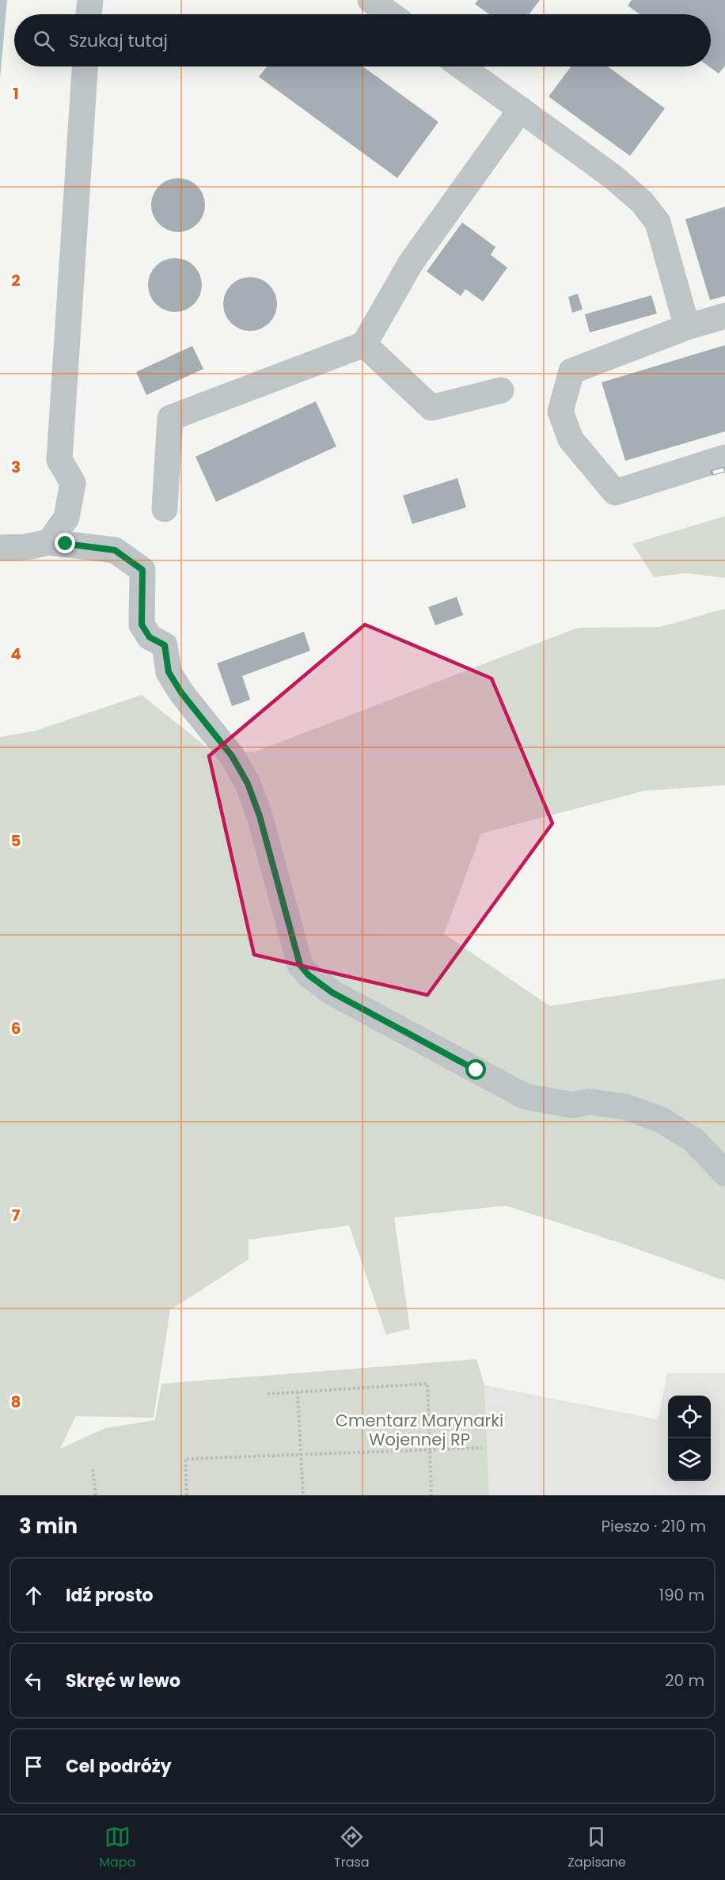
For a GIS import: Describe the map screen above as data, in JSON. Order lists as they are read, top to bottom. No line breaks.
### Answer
{"parks":["Cmentarz Marynarki Wojennej RP"],"page":{"search":"Szukaj tutaj","heading":["3 min","Pieszo · 210 m"],"list":[["Idź prosto","190 m"],["Skręć w lewo","20 m"],"Cel podróży"],"nav":["Mapa","Trasa","Zapisane"]},"grid":{"rows":["1","2","3","4","5","6","7","8"]}}
